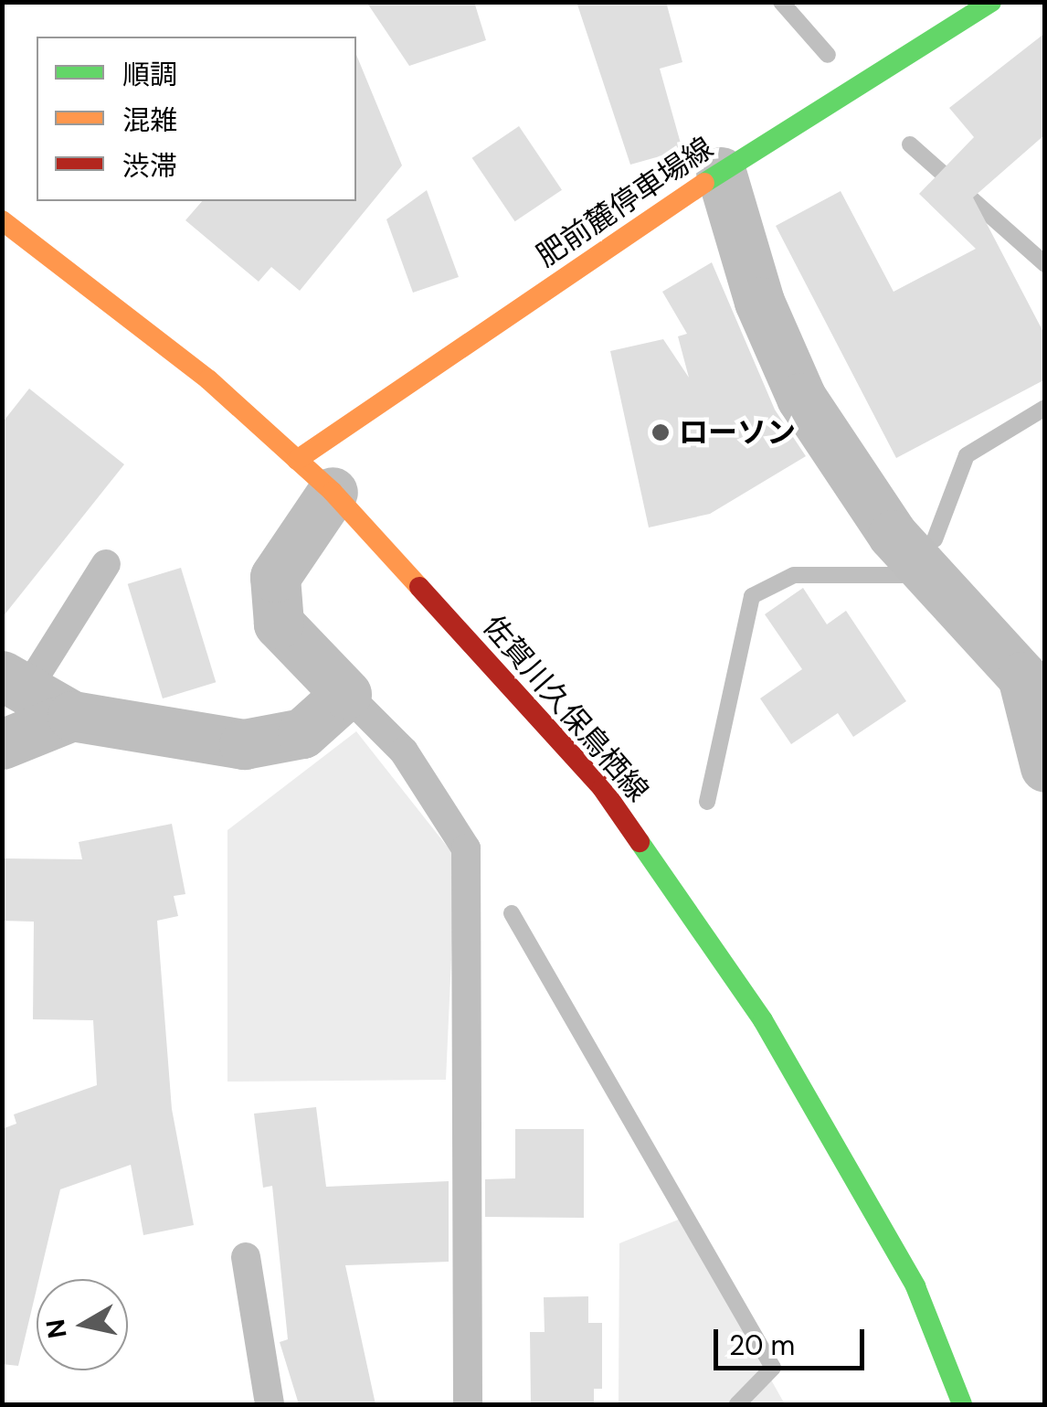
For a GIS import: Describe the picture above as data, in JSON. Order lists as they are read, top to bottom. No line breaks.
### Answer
{"streets":{"main road":["肥前麓停車場線","佐賀川久保鳥栖線"]},"crossings":[["肥前麓停車場線","佐賀川久保鳥栖線"]],"places":["ローソン"],"legend":["順調","混雑","渋滞"],"scale_bar":"20 m","north":"left"}
